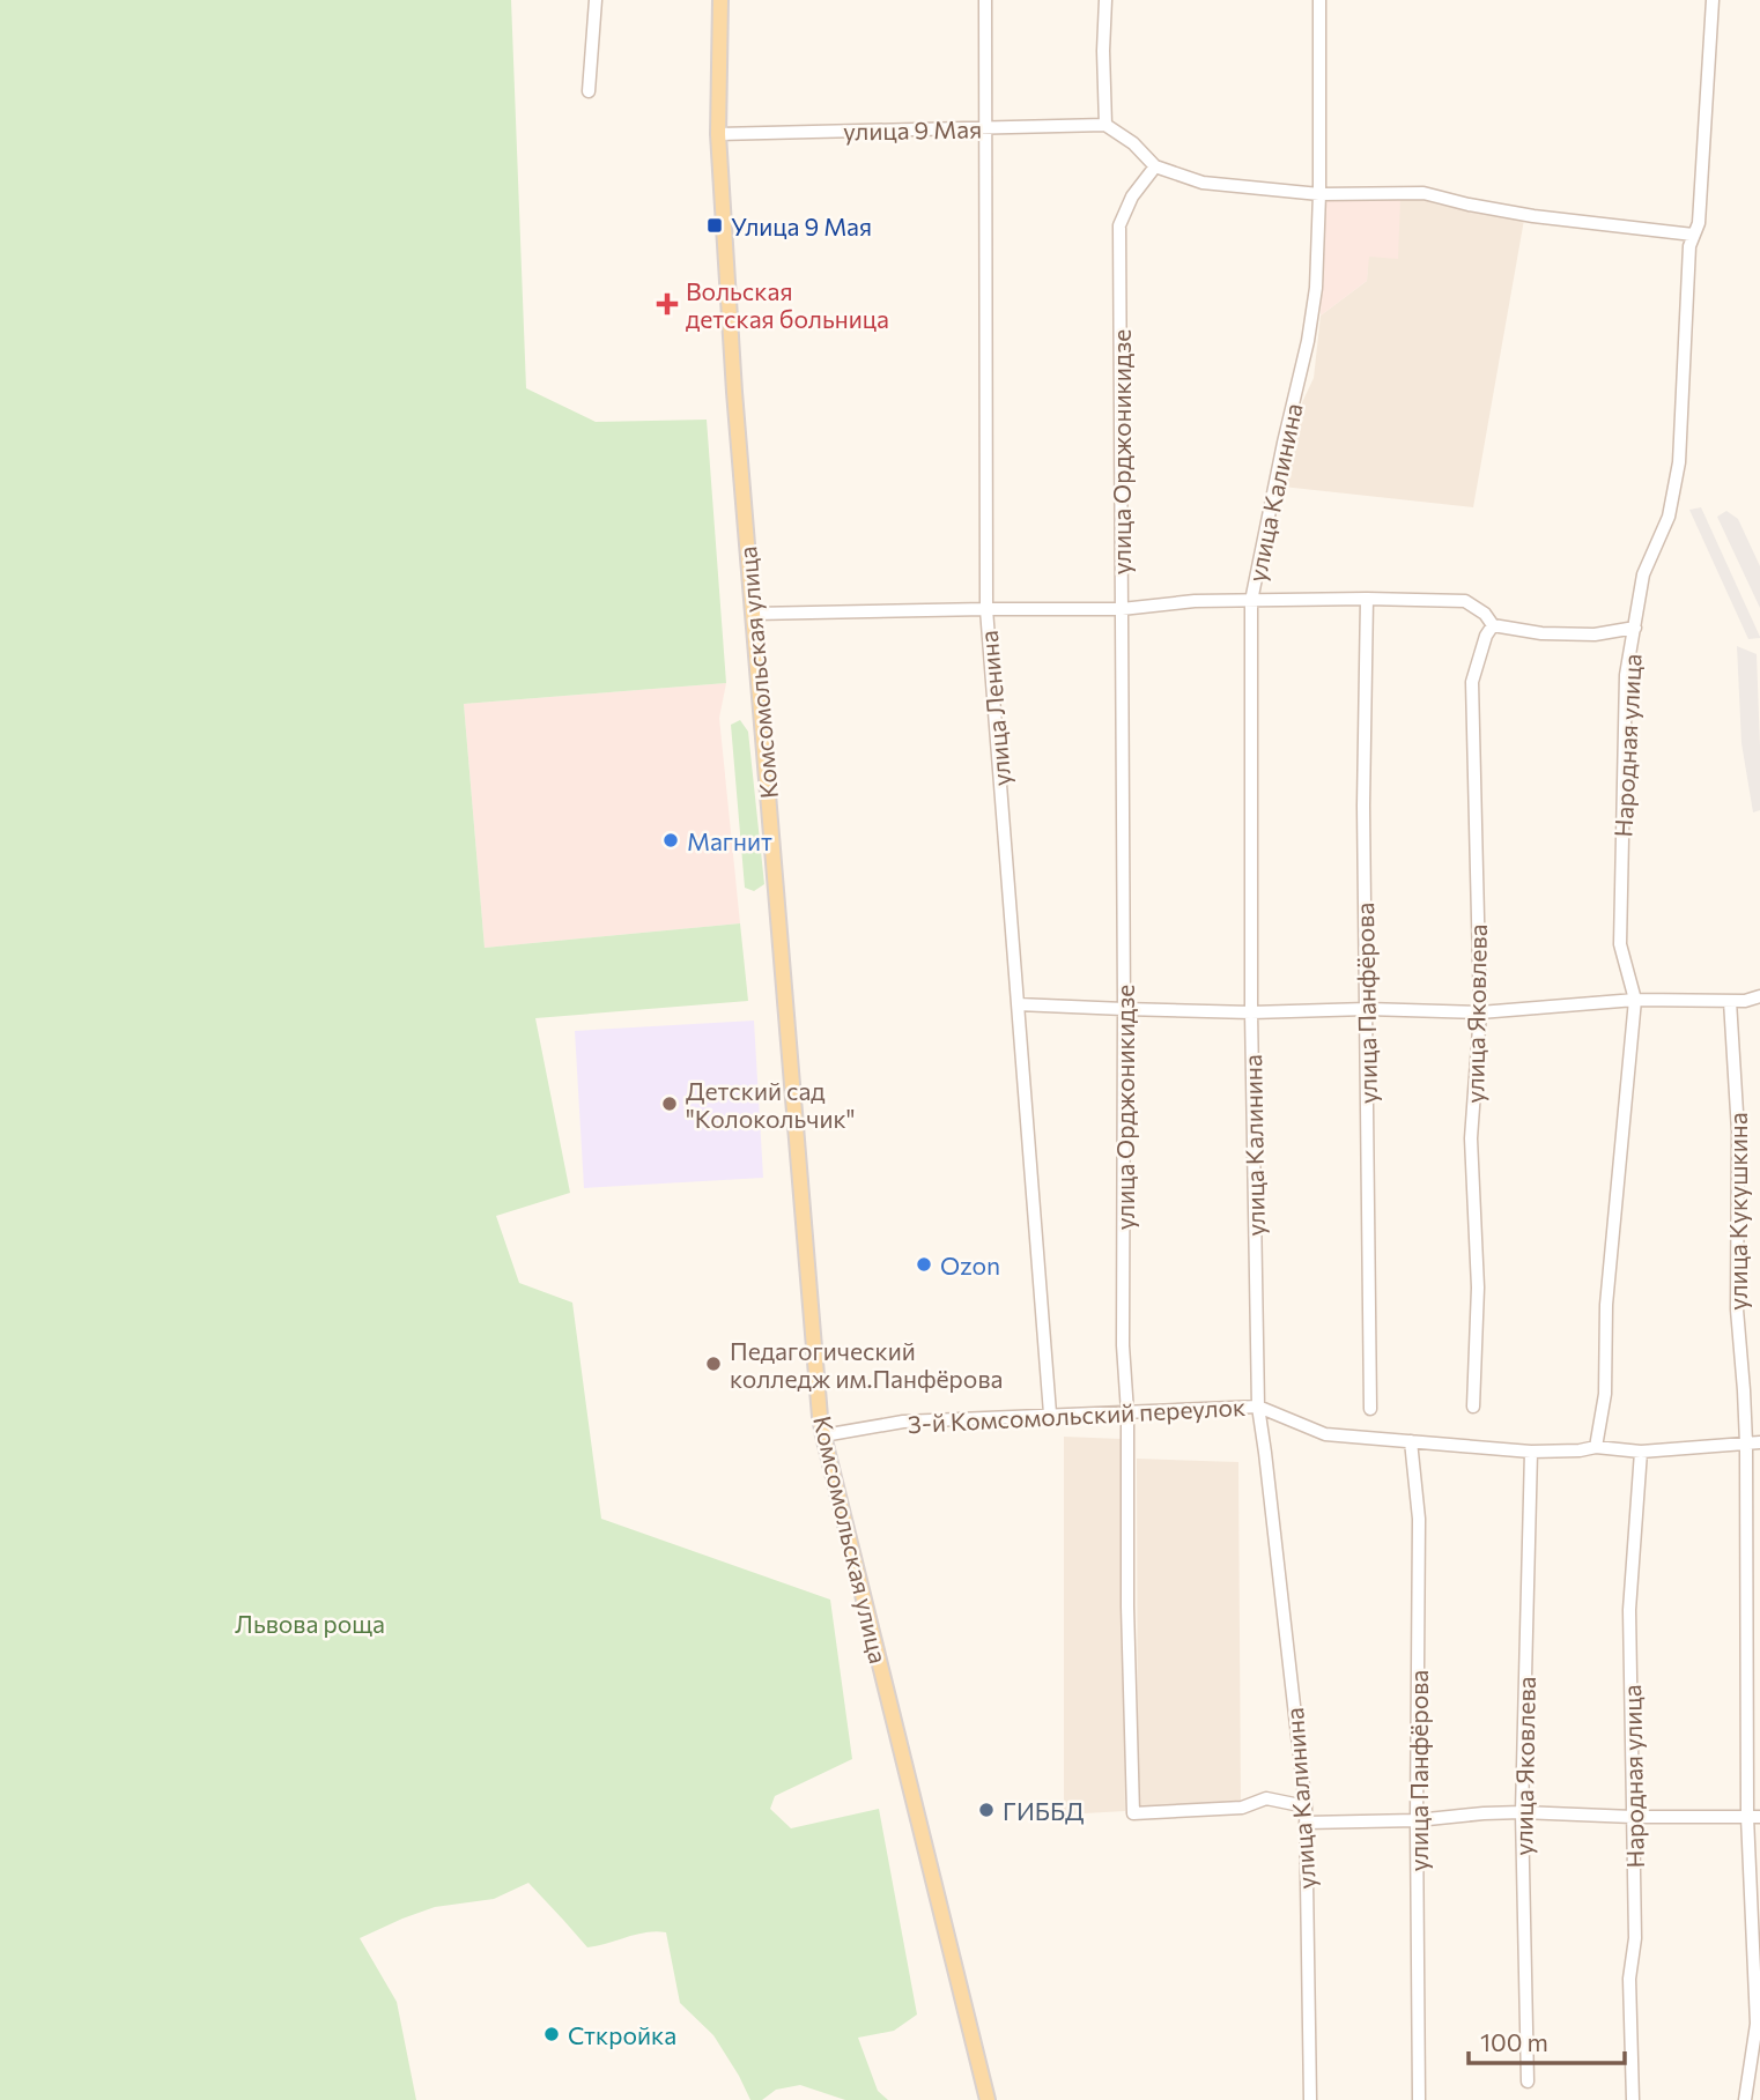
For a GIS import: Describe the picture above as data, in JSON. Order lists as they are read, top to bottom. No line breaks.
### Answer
{"streets":{"main road":["Комсомольская улица"],"street":["улица 9 Мая","улица Орджоникидзе","улица Калинина","улица Ленина","Народная улица","улица Панфёрова","улица Яковлева","улица Кукушкина","3-й Комсомольский переулок"]},"crossings":[["улица 9 Мая","Комсомольская улица"],["улица 9 Мая","улица Ленина"],["улица Орджоникидзе","улица Калинина"],["улица Орджоникидзе","3-й Комсомольский переулок"],["улица Калинина","3-й Комсомольский переулок"],["Комсомольская улица","3-й Комсомольский переулок"],["улица Ленина","3-й Комсомольский переулок"],["Народная улица","3-й Комсомольский переулок"],["улица Панфёрова","3-й Комсомольский переулок"],["улица Яковлева","3-й Комсомольский переулок"],["улица Кукушкина","3-й Комсомольский переулок"]],"parks":["Львова роща"],"places":{"transit":["Улица 9 Мая"],"health":["Вольская детская больница"],"other":["Магнит","Детский сад \"Колокольчик\"","Ozon","Педагогический колледж им.Панфёрова","ГИББД","Сткройка"]},"scale_bar":"100 m"}
